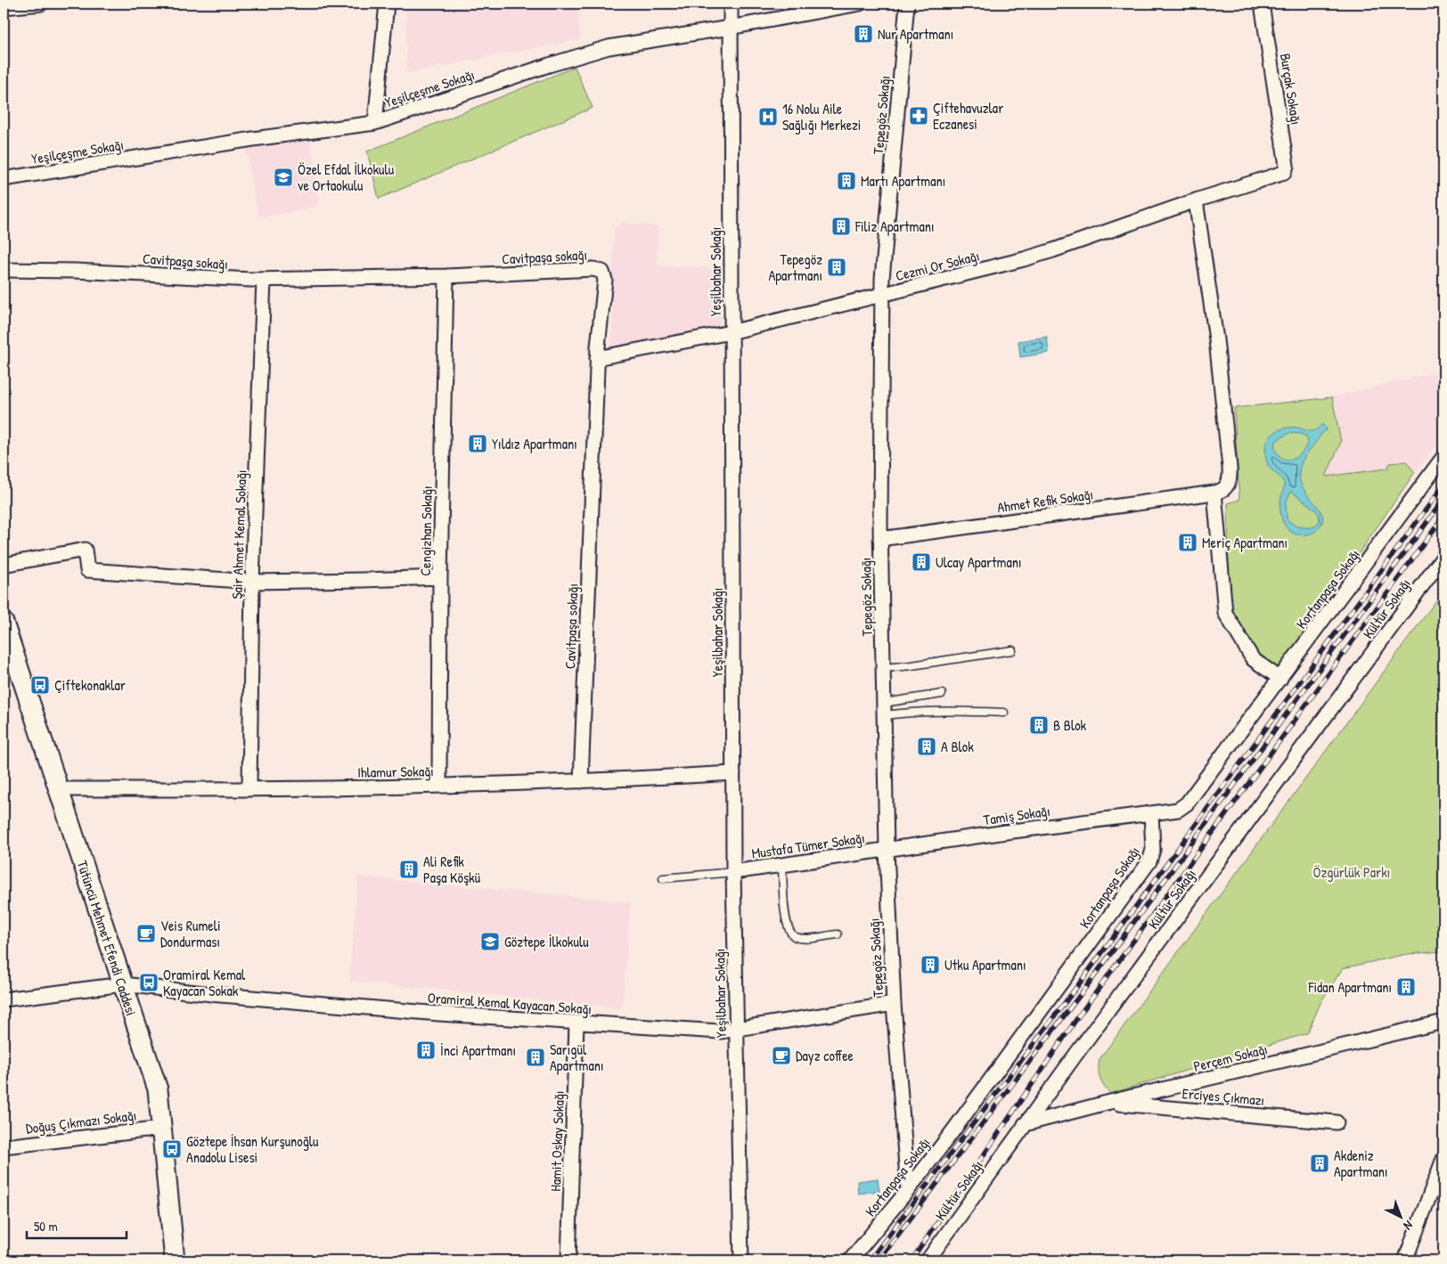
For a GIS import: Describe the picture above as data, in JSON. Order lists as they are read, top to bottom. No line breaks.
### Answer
{"streets":{"main road":["Tütüncü Mehmet Efendi Caddesi"],"street":["Yeşilçeşme Sokağı","Burçak Sokağı","Tepegöz Sokağı","Cavitpaşa sokağı","Cezmi Or Sokağı","Yeşilbahar Sokağı","Ahmet Refik Sokağı","Cengizhan Sokağı","Şair Ahmet Kemal Sokağı","Kortanpaşa Sokağı","Kültür Sokağı","Ihlamur Sokağı","Tamiş Sokağı","Mustafa Tümer Sokağı","Oramiral Kemal Kayacan Sokağı","Perçem Sokağı","Erciyes Çıkmazı","Doğuş Çıkmazı Sokağı","Hamit Oskay Sokağı"]},"crossings":[["Yeşilçeşme Sokağı","Yeşilbahar Sokağı"],["Burçak Sokağı","Cezmi Or Sokağı"],["Tepegöz Sokağı","Cezmi Or Sokağı"],["Tepegöz Sokağı","Ahmet Refik Sokağı"],["Tepegöz Sokağı","Kortanpaşa Sokağı"],["Tepegöz Sokağı","Tamiş Sokağı"],["Tepegöz Sokağı","Mustafa Tümer Sokağı"],["Tepegöz Sokağı","Oramiral Kemal Kayacan Sokağı"],["Cavitpaşa sokağı","Cezmi Or Sokağı"],["Cavitpaşa sokağı","Cengizhan Sokağı"],["Cavitpaşa sokağı","Şair Ahmet Kemal Sokağı"],["Cavitpaşa sokağı","Ihlamur Sokağı"],["Cezmi Or Sokağı","Yeşilbahar Sokağı"],["Yeşilbahar Sokağı","Ihlamur Sokağı"],["Yeşilbahar Sokağı","Mustafa Tümer Sokağı"],["Yeşilbahar Sokağı","Oramiral Kemal Kayacan Sokağı"],["Cengizhan Sokağı","Ihlamur Sokağı"],["Şair Ahmet Kemal Sokağı","Ihlamur Sokağı"],["Kortanpaşa Sokağı","Tamiş Sokağı"],["Kültür Sokağı","Perçem Sokağı"],["Ihlamur Sokağı","Tütüncü Mehmet Efendi Caddesi"],["Tamiş Sokağı","Mustafa Tümer Sokağı"],["Tütüncü Mehmet Efendi Caddesi","Oramiral Kemal Kayacan Sokağı"],["Tütüncü Mehmet Efendi Caddesi","Doğuş Çıkmazı Sokağı"],["Oramiral Kemal Kayacan Sokağı","Hamit Oskay Sokağı"],["Perçem Sokağı","Erciyes Çıkmazı"]],"parks":["Özgürlük Parkı"],"places":{"building":["Nur Apartmanı","Martı Apartmanı","Filiz Apartmanı","Tepegöz Apartmanı","Yıldız Apartmanı","Meriç Apartmanı","Ulcay Apartmanı","B Blok","A Blok","Ali Refik Paşa Köşkü","Utku Apartmanı","Fidan Apartmanı","İnci Apartmanı","Sarıgül Apartmanı","Akdeniz Apartmanı"],"pharmacy":["Çiftehavuzlar Eczanesi"],"hospital":["16 Nolu Aile Sağlığı Merkezi"],"school or university":["Özel Efdal İlkokulu ve Ortaokulu","Göztepe İlkokulu"],"bus stop":["Çiftekonaklar","Oramiral Kemal Kayacan Sokak","Göztepe İhsan Kurşunoğlu Anadolu Lisesi"],"cafe":["Veis Rumeli Dondurması","Dayz coffee"]},"scale_bar":"50 m","north":"bottom right"}
